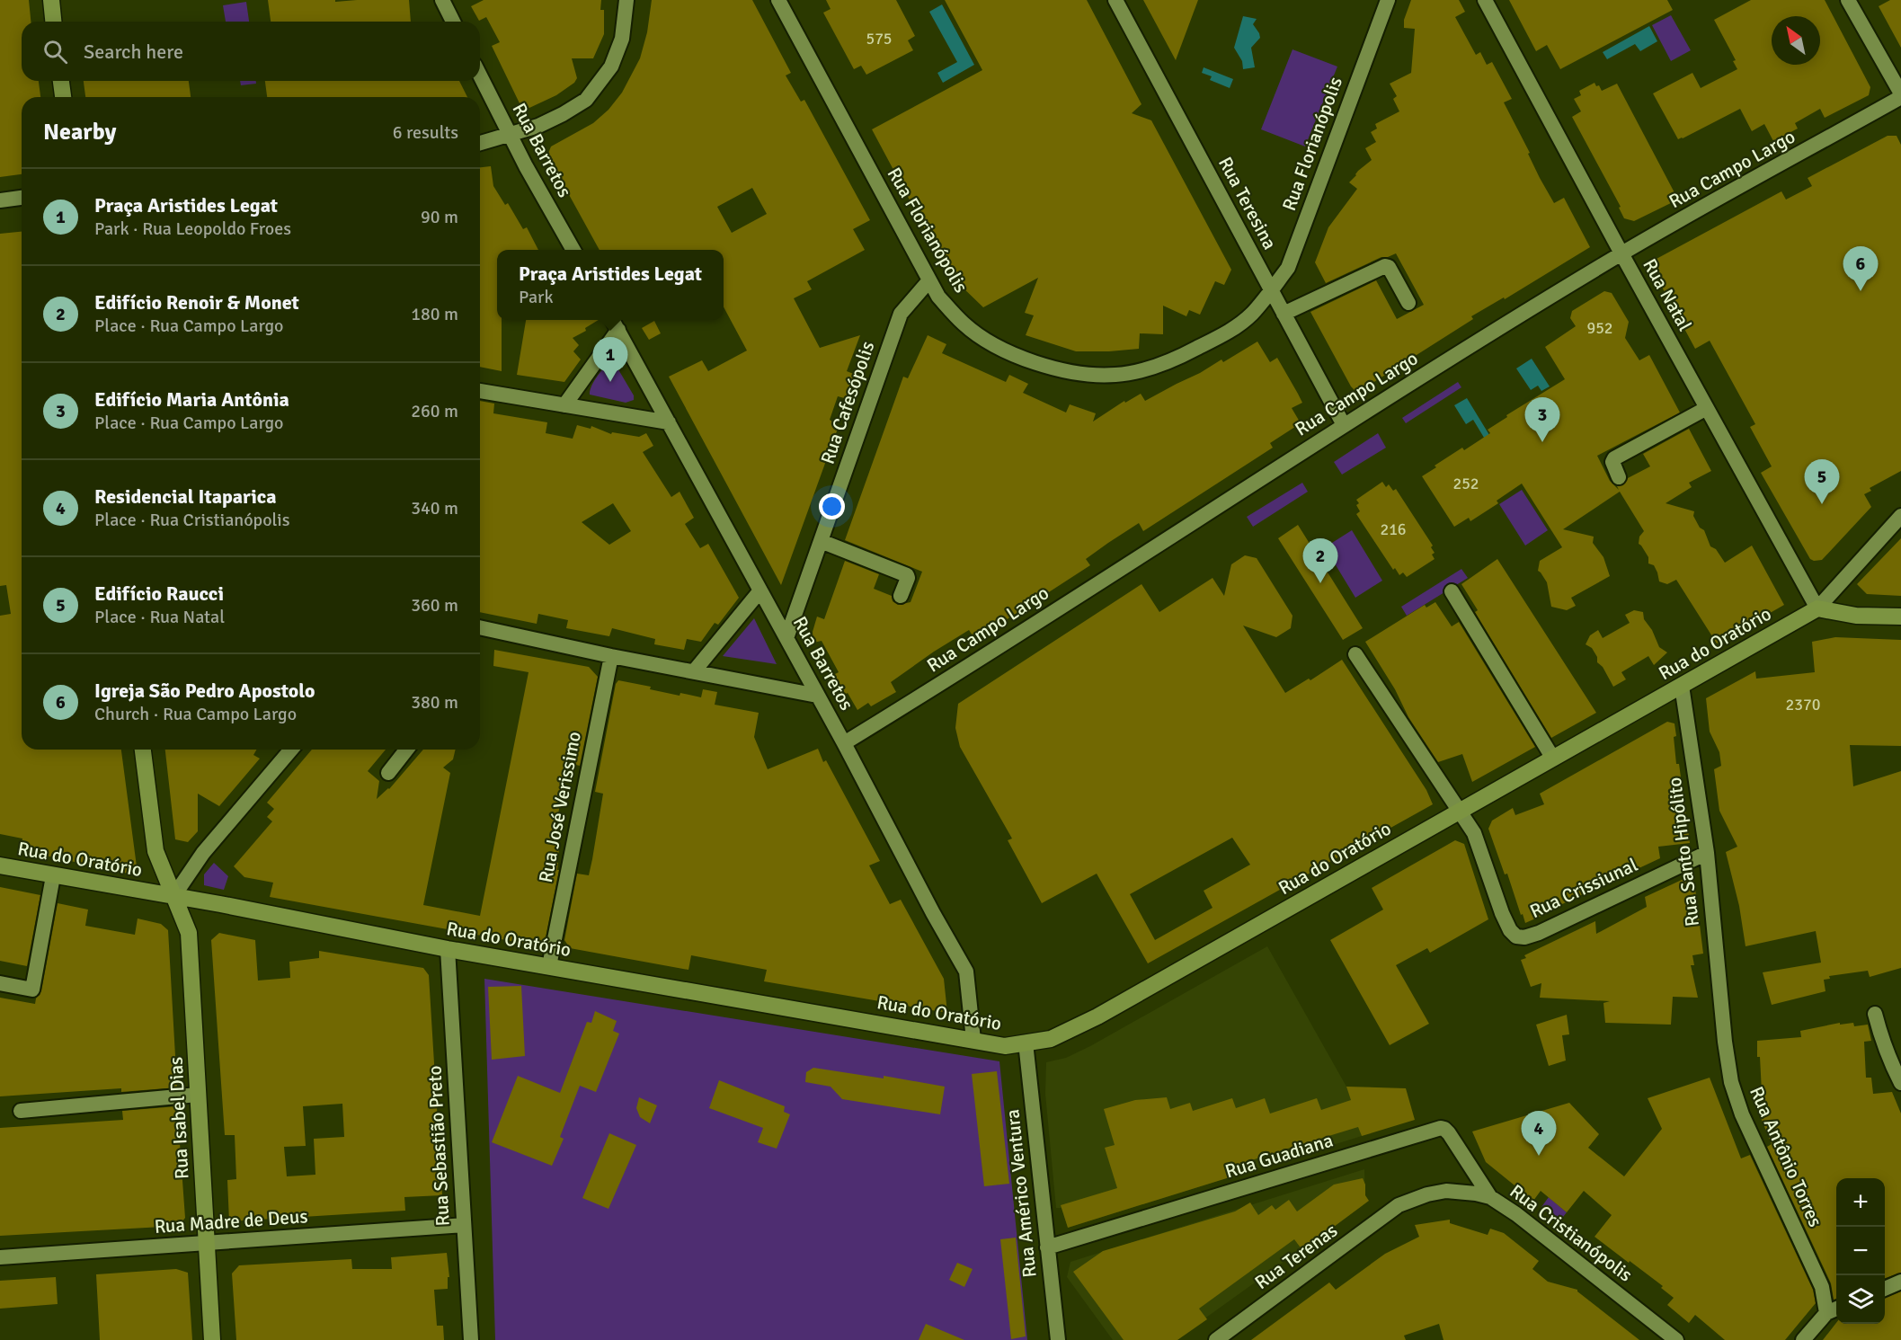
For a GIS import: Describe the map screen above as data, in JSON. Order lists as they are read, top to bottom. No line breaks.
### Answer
{"streets":{"street":["Rua Florianópolis","Rua Barretos","Rua Campo Largo","Rua Teresina","Rua Natal","Rua Cafesópolis","Rua do Oratório","Rua José Verissimo","Rua Santo Hipólito","Rua Crissiunal","Rua Isabel Dias","Rua Sebastião Preto","Rua Guadiana","Rua Antônio Torres","Rua Américo Ventura","Rua Madre de Deus","Rua Cristianópolis","Rua Terenas"]},"crossings":[["Rua Florianópolis","Rua Teresina"],["Rua Florianópolis","Rua Cafesópolis"],["Rua Barretos","Rua Campo Largo"],["Rua Barretos","Rua Cafesópolis"],["Rua Barretos","Rua do Oratório"],["Rua Campo Largo","Rua Teresina"],["Rua Campo Largo","Rua Natal"],["Rua Natal","Rua do Oratório"],["Rua do Oratório","Rua José Verissimo"],["Rua do Oratório","Rua Santo Hipólito"],["Rua do Oratório","Rua Crissiunal"],["Rua do Oratório","Rua Isabel Dias"],["Rua do Oratório","Rua Sebastião Preto"],["Rua do Oratório","Rua Américo Ventura"],["Rua Santo Hipólito","Rua Crissiunal"],["Rua Santo Hipólito","Rua Antônio Torres"],["Rua Isabel Dias","Rua Madre de Deus"],["Rua Sebastião Preto","Rua Madre de Deus"],["Rua Guadiana","Rua Américo Ventura"],["Rua Guadiana","Rua Cristianópolis"],["Rua Cristianópolis","Rua Terenas"]],"house_numbers":["575","952","252","216","2370"],"north":"top left","page":{"search":"Search here","heading":["Nearby","6 results"],"list":[{"mark":"1","name":"Praça Aristides Legat","note":"Park · Rua Leopoldo Froes","value":"90 m"},{"mark":"2","name":"Edifício Renoir & Monet","note":"Place · Rua Campo Largo","value":"180 m"},{"mark":"3","name":"Edifício Maria Antônia","note":"Place · Rua Campo Largo","value":"260 m"},{"mark":"4","name":"Residencial Itaparica","note":"Place · Rua Cristianópolis","value":"340 m"},{"mark":"5","name":"Edifício Raucci","note":"Place · Rua Natal","value":"360 m"},{"mark":"6","name":"Igreja São Pedro Apostolo","note":"Church · Rua Campo Largo","value":"380 m"}],"pins":["6","1","3","5","2","4"],"popup":["Praça Aristides Legat","Park"],"map_buttons":["+","−"]}}
